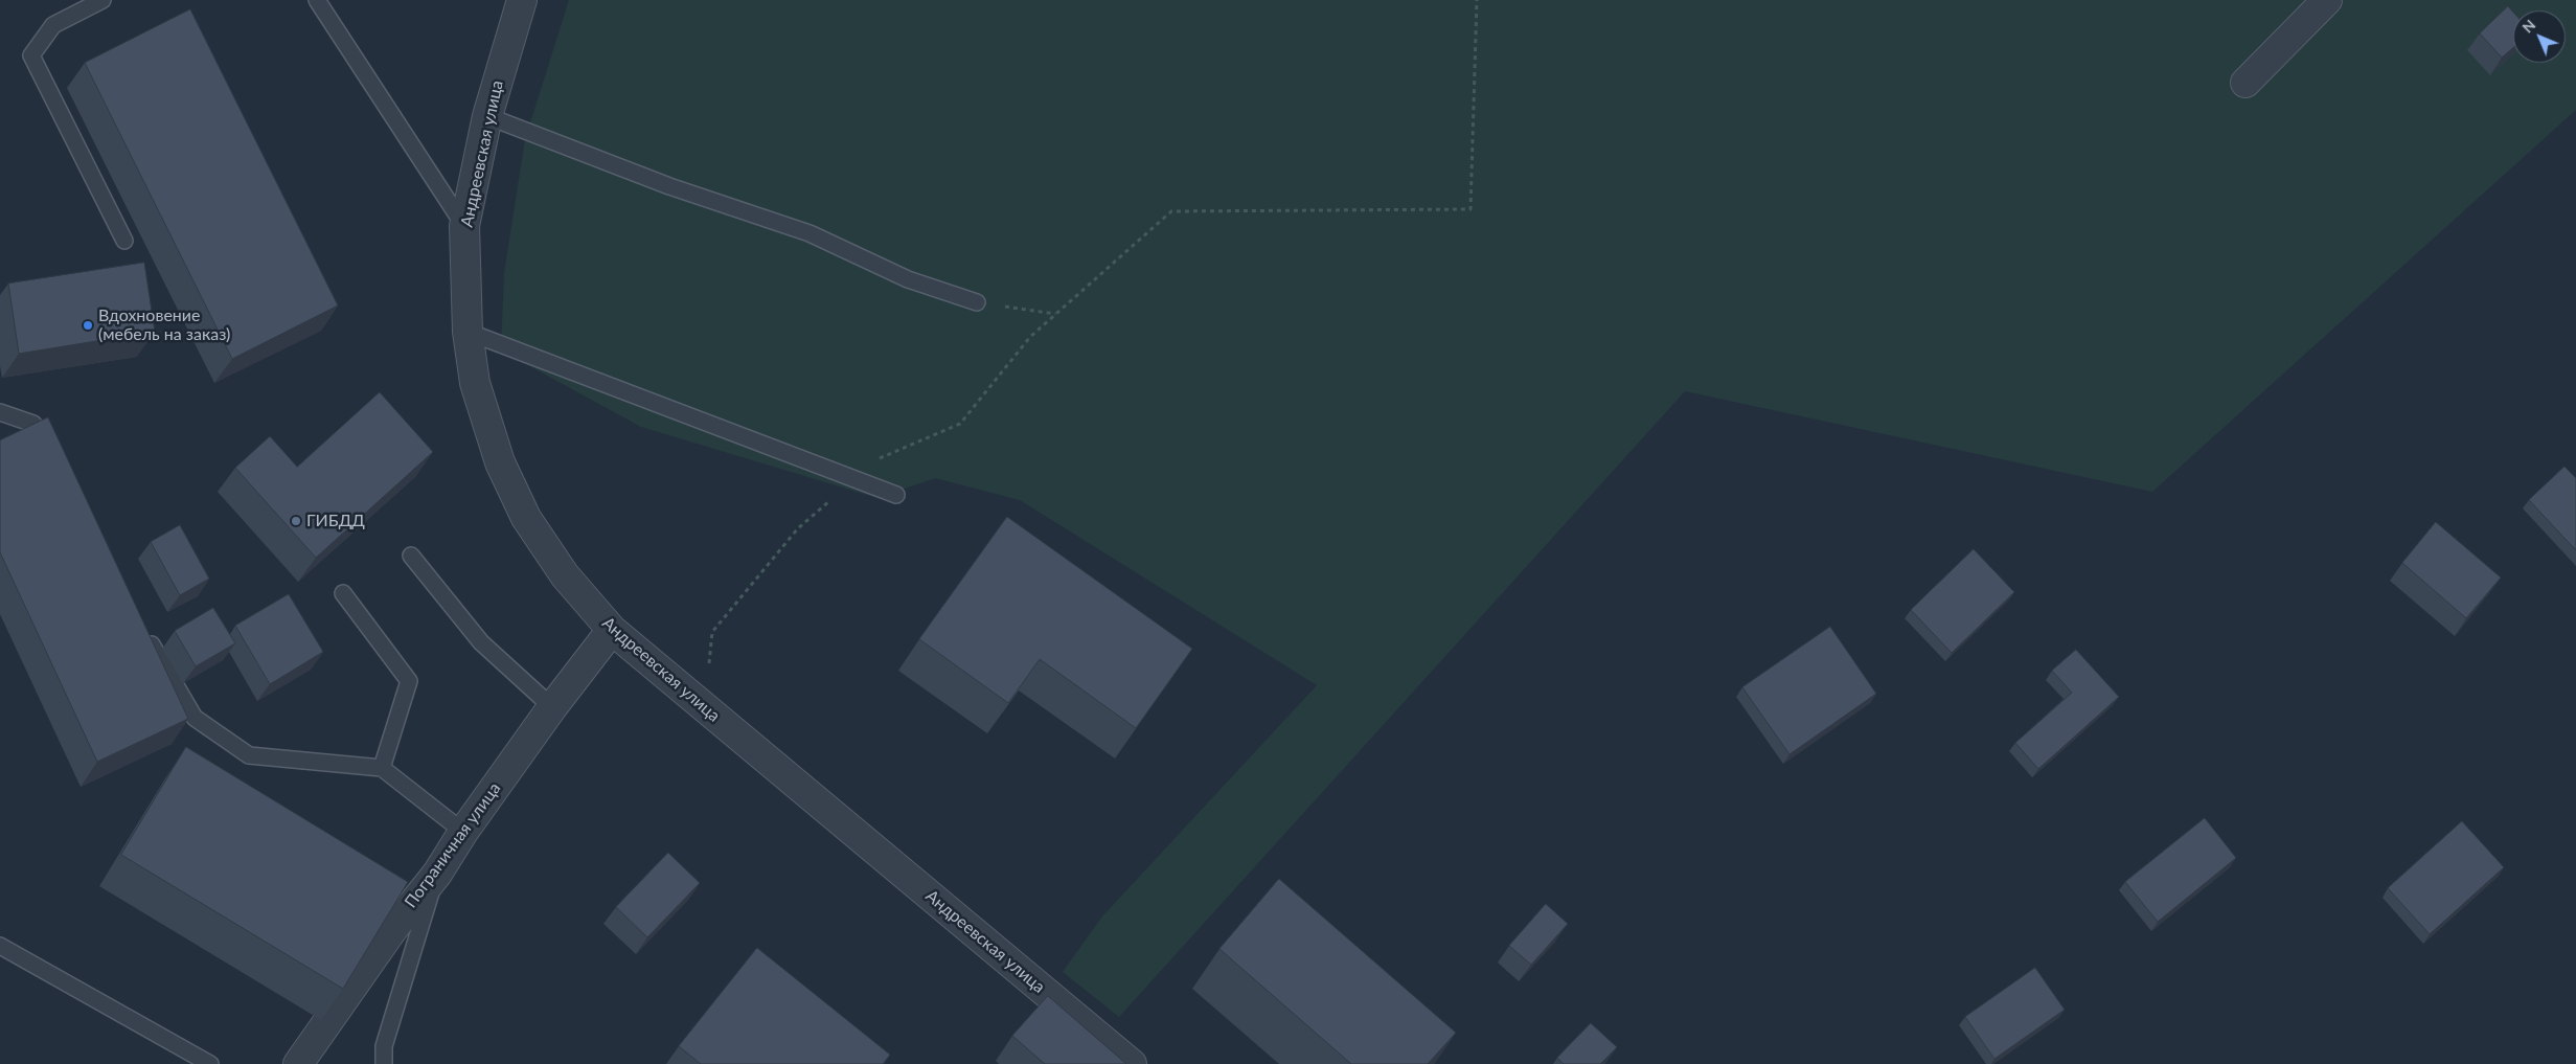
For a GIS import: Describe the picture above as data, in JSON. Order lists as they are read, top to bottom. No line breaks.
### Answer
{"streets":{"street":["Андреевская улица","Пограничная улица"]},"crossings":[["Андреевская улица","Пограничная улица"]],"places":["Вдохновение (мебель на заказ)","ГИБДД"],"north":"top left"}
